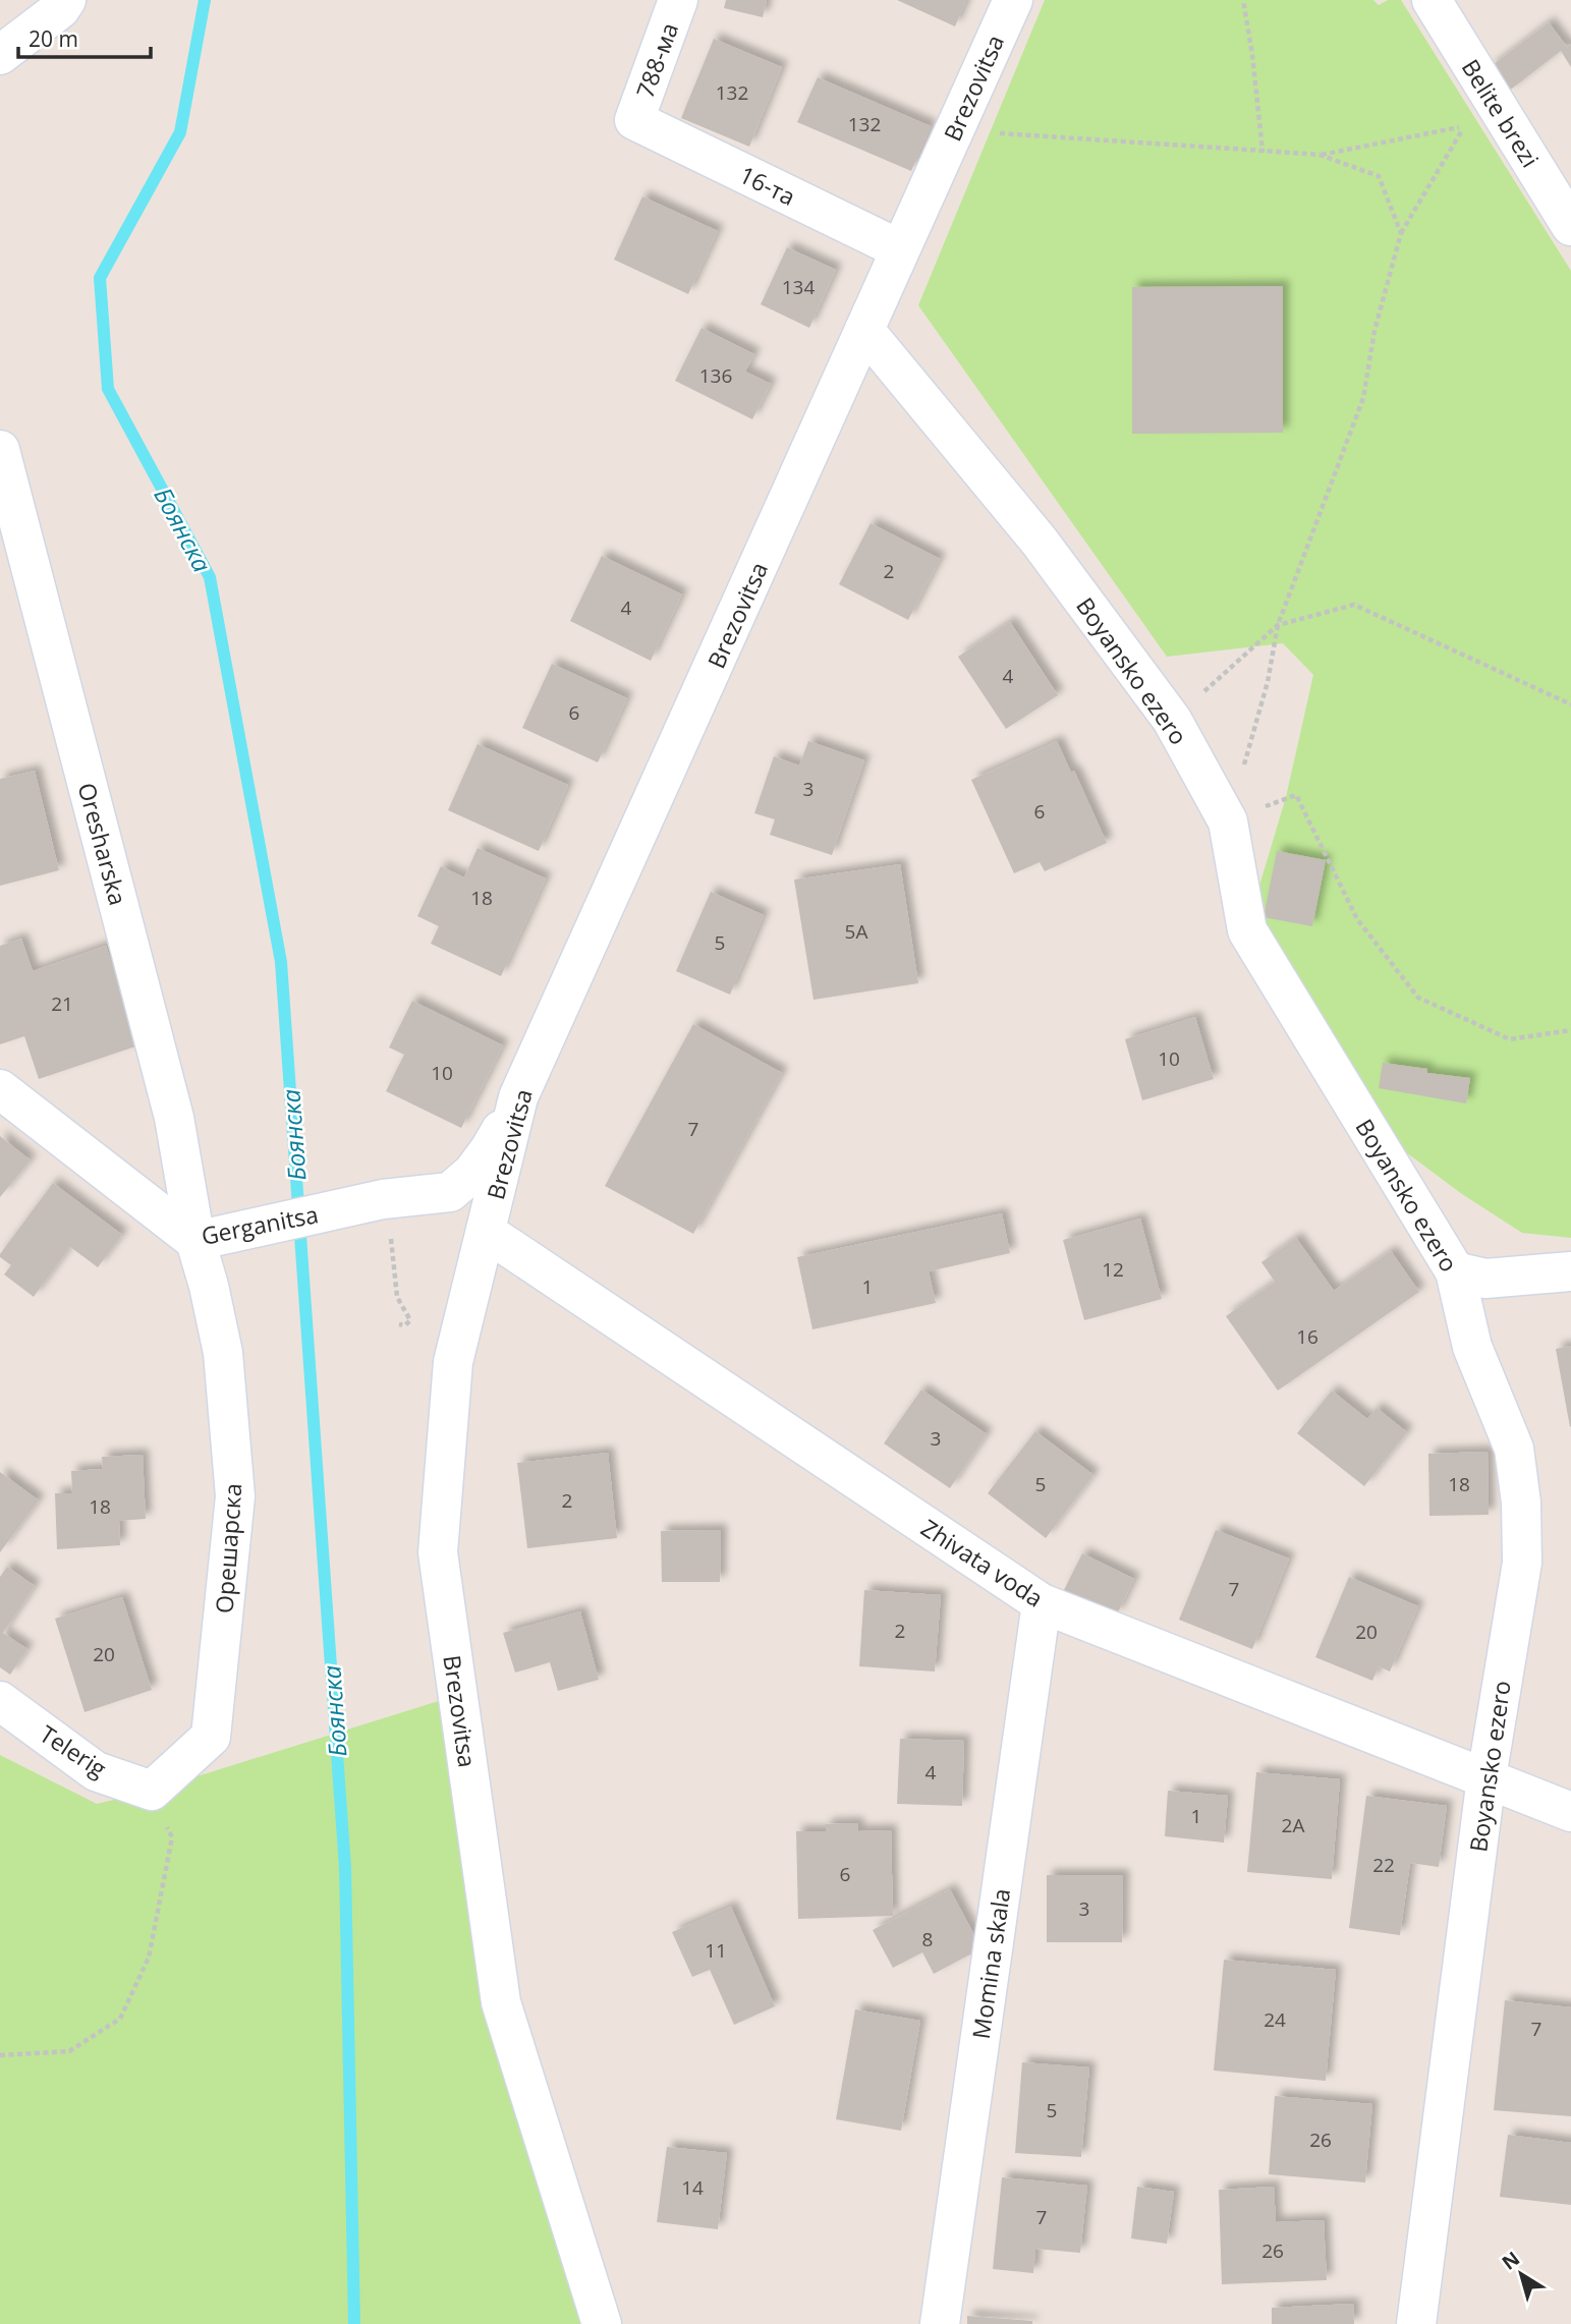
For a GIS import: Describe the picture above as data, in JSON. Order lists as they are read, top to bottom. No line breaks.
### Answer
{"streets":{"street":["788-ма","Brezovitsa","Belite brezi","16-та","Boyansko ezero","Oresharska","Gerganitsa","Орешарска","Zhivata voda","Telerig","Momina skala"]},"crossings":[["788-ма","16-та"],["Brezovitsa","16-та"],["Brezovitsa","Boyansko ezero"],["Brezovitsa","Gerganitsa"],["Brezovitsa","Zhivata voda"],["Boyansko ezero","Zhivata voda"],["Oresharska","Gerganitsa"],["Oresharska","Орешарска"],["Gerganitsa","Орешарска"],["Орешарска","Telerig"],["Zhivata voda","Momina skala"]],"water":["Боянска"],"house_numbers":["132","132","134","136","2","4","4","6","3","6","18","5А","5","21","10","10","7","12","1","16","3","5","18","2","18","7","2","20","20","4","1","2А","22","6","3","8","11","24","7","5","26","14","7","26"],"scale_bar":"20 m","north":"top left"}
